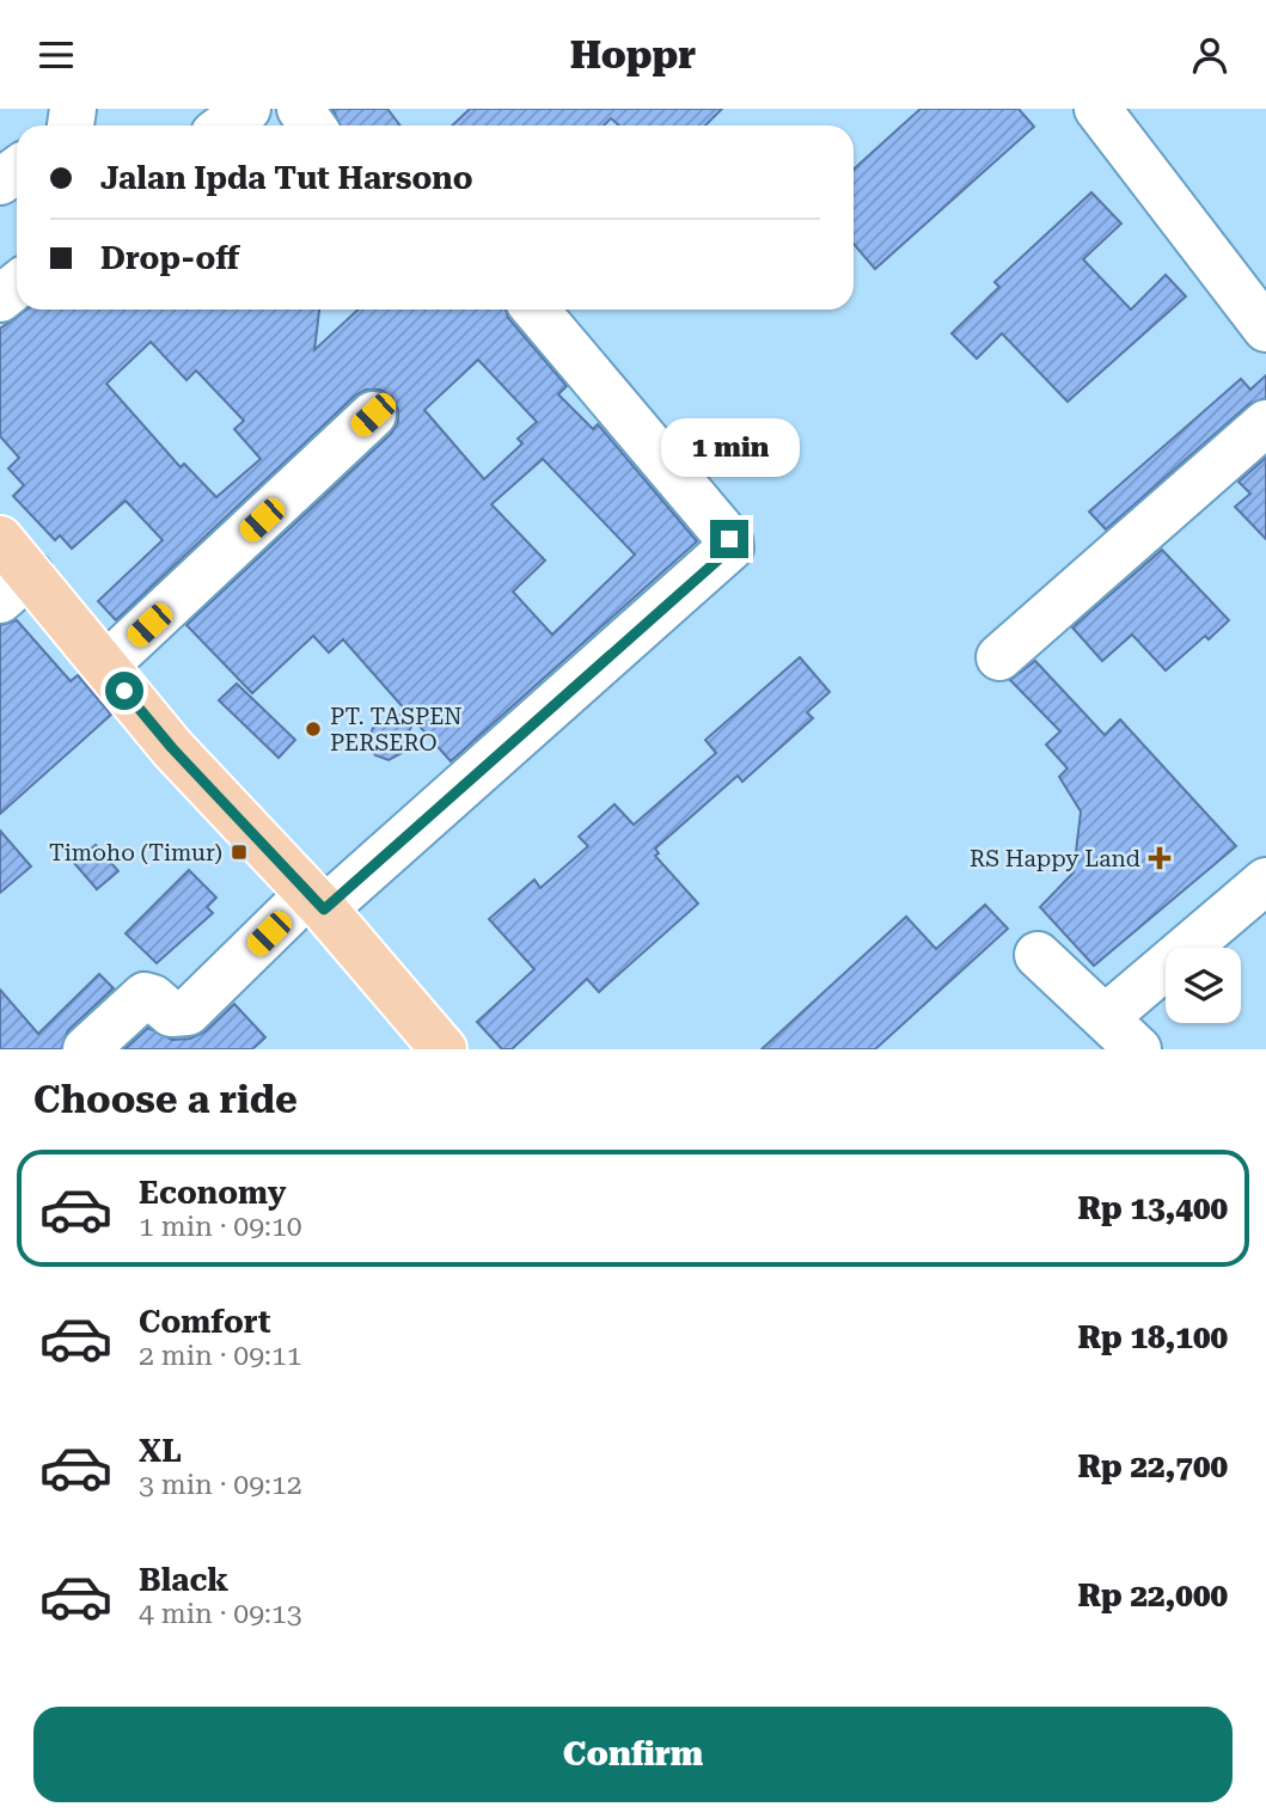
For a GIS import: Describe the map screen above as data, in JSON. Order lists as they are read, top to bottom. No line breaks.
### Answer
{"places":{"other":["PT. TASPEN PERSERO"],"transit":["Timoho (Timur)"],"health":["RS Happy Land"]},"page":{"header":"Hoppr","banner":["Jalan Ipda Tut Harsono","Drop-off"],"bubble":"1 min","heading":"Choose a ride","list":[{"name":"Economy","note":"1 min · 09:10","value":"Rp 13,400"},{"name":"Comfort","note":"2 min · 09:11","value":"Rp 18,100"},{"name":"XL","note":"3 min · 09:12","value":"Rp 22,700"},{"name":"Black","note":"4 min · 09:13","value":"Rp 22,000"}],"buttons":"Confirm"}}
